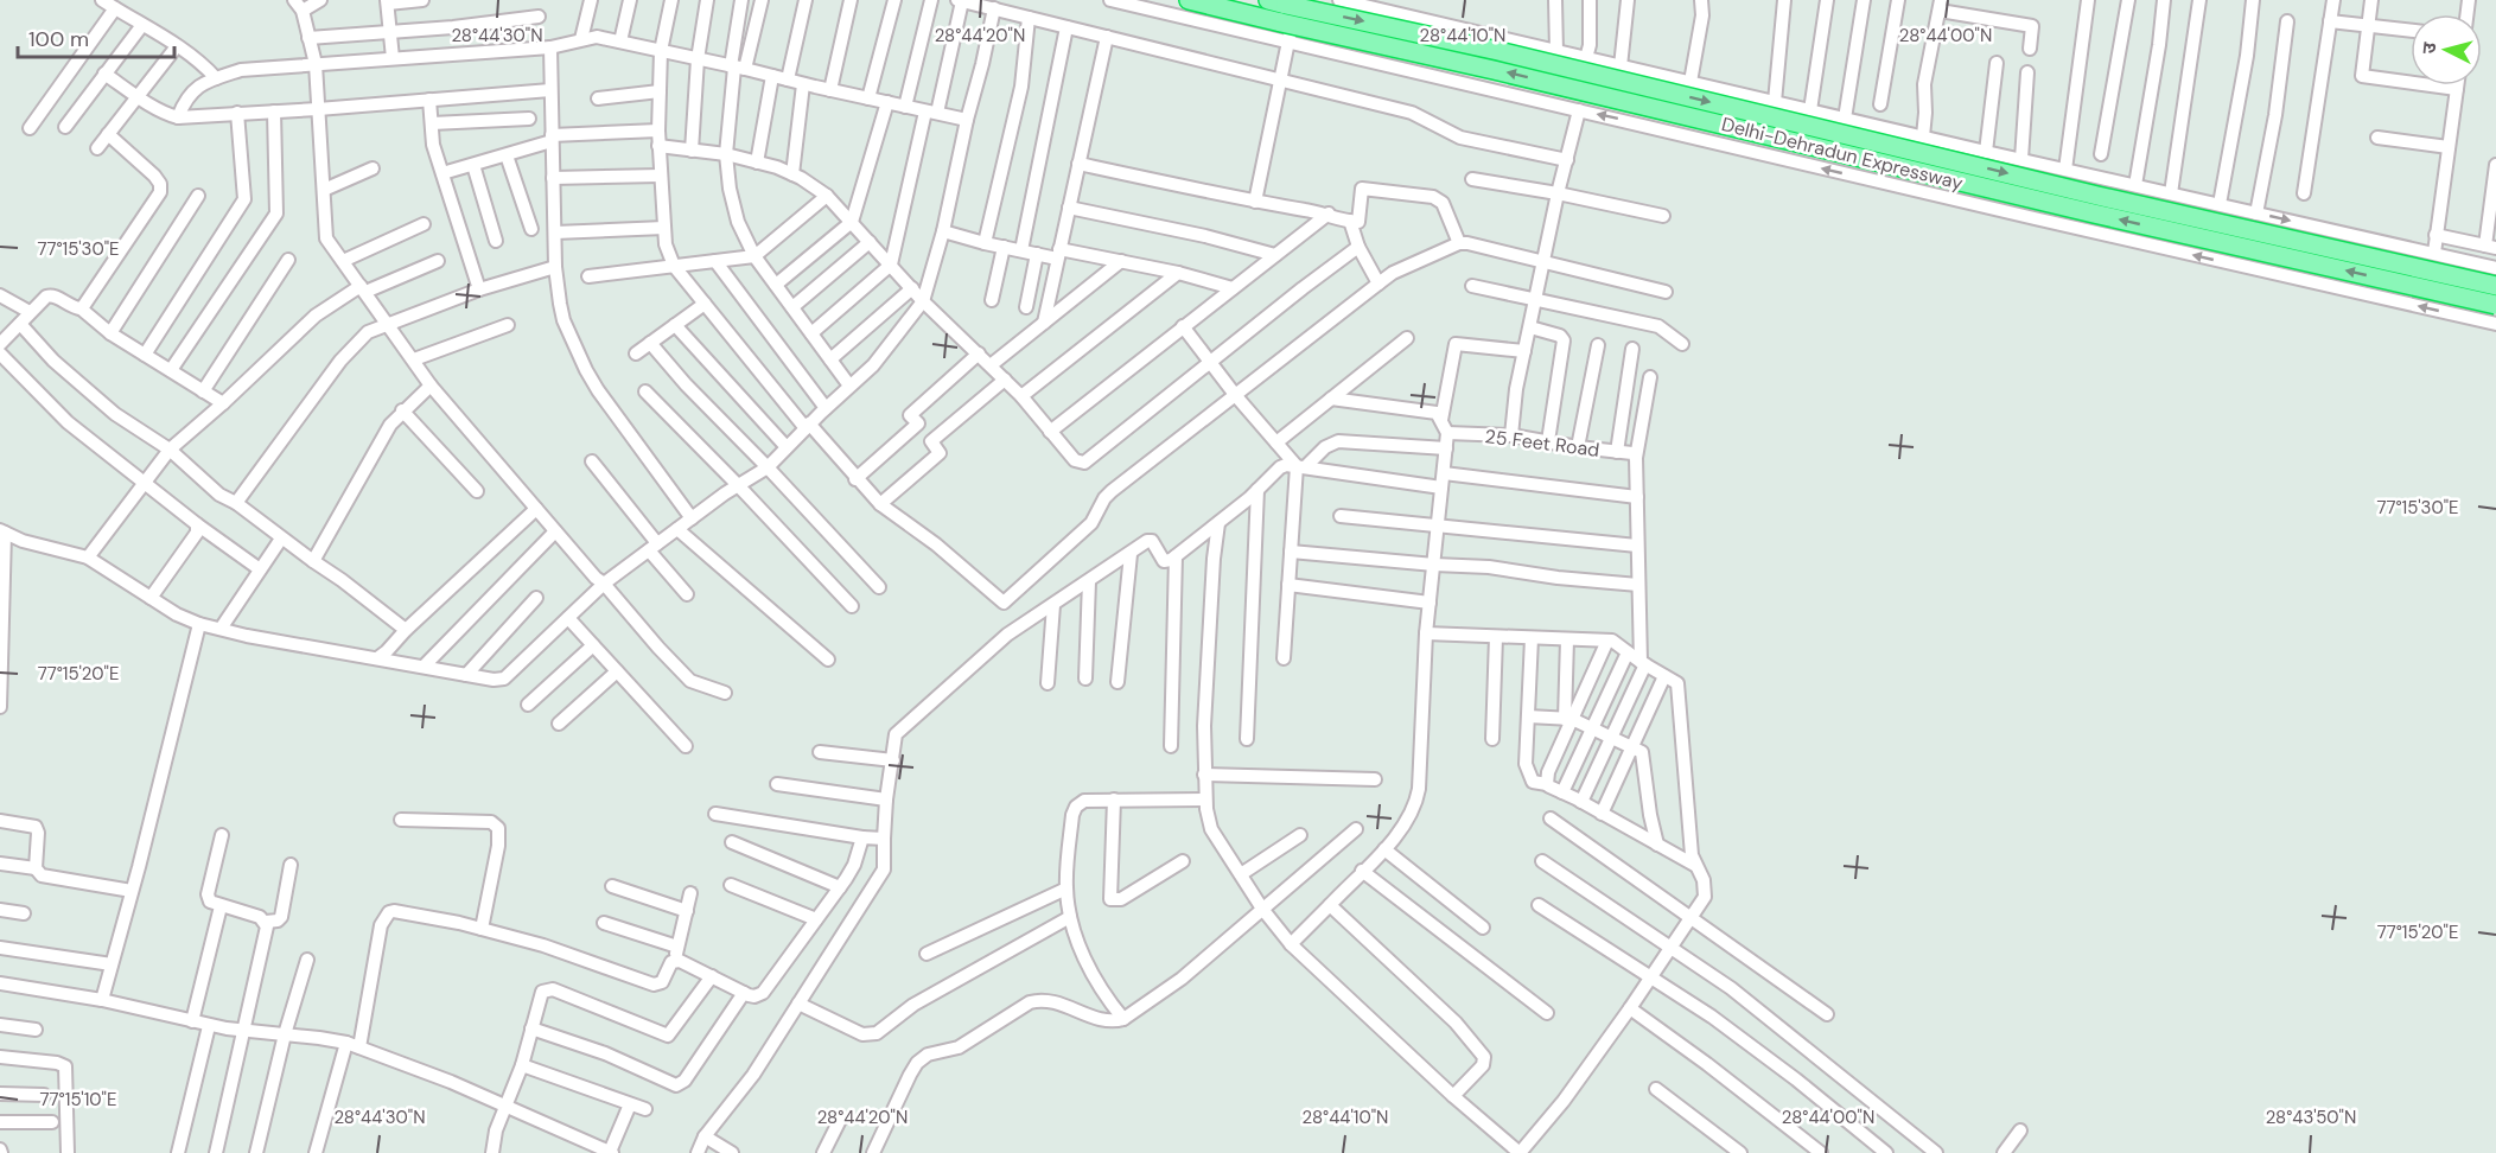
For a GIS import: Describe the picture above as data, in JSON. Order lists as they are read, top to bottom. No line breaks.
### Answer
{"streets":{"highway":["Delhi-Dehradun Expressway"],"street":["25 Feet Road"]},"scale_bar":"100 m","north":"left","coordinates":["28°44'30\"N","28°44'20\"N","28°44'10\"N","28°44'00\"N","77°15'30\"E","77°15'20\"E","77°15'10\"E","28°43'50\"N"]}
